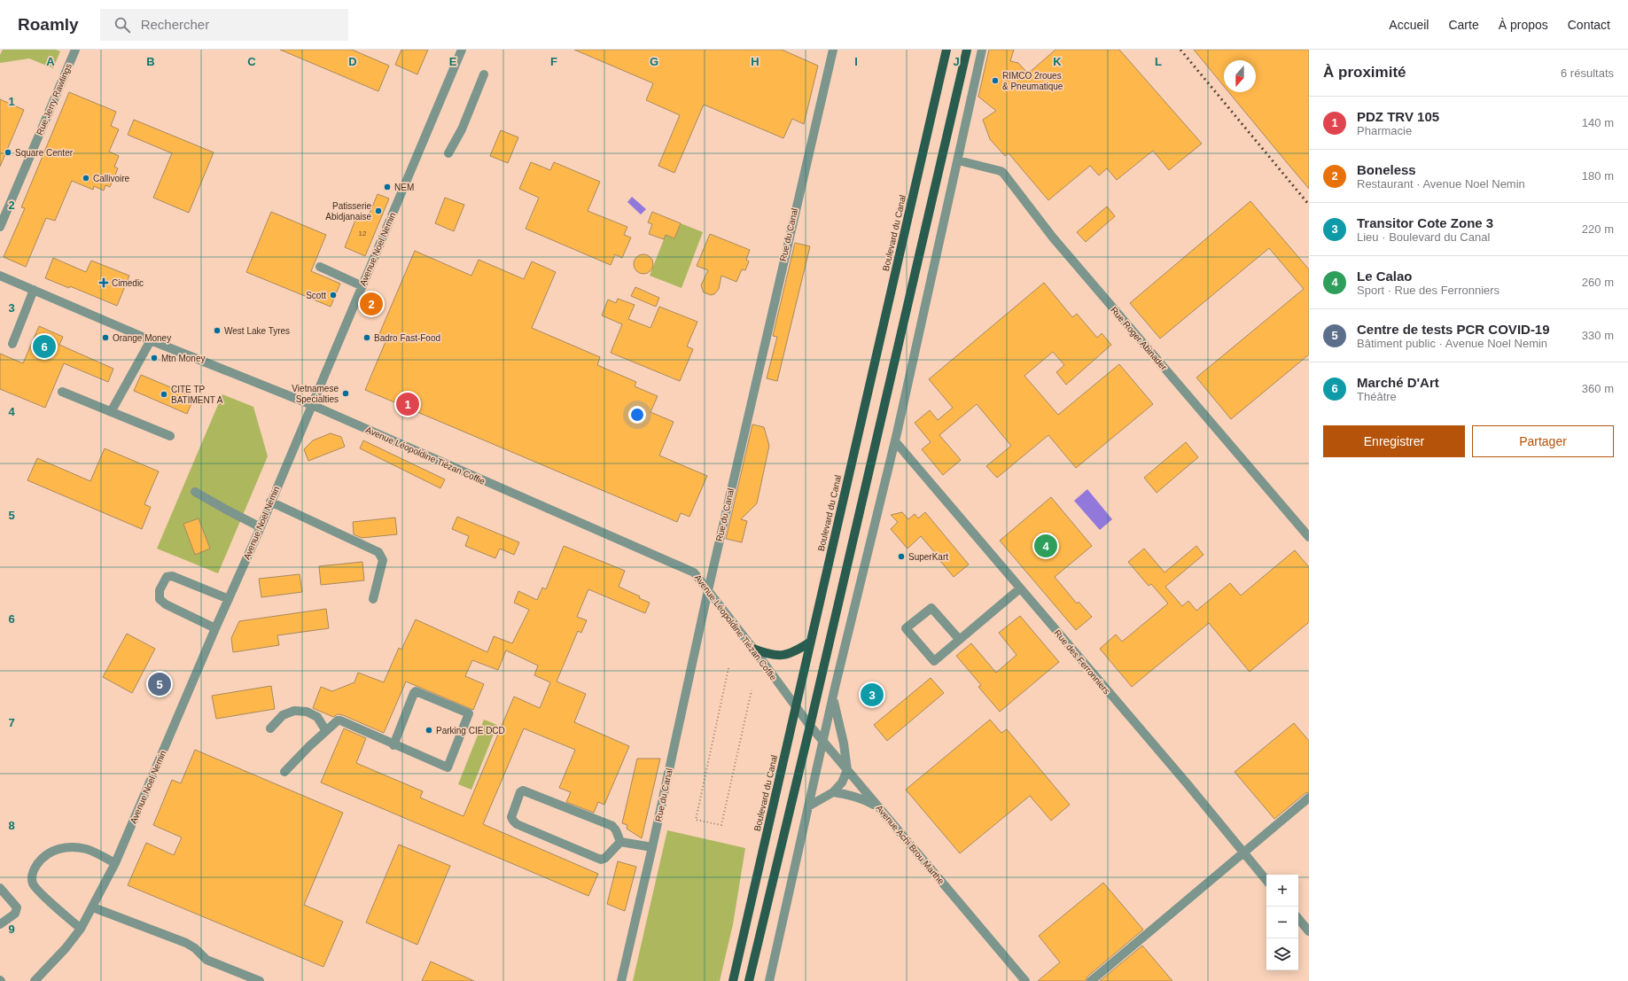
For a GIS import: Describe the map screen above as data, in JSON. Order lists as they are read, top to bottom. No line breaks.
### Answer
{"streets":{"main road":["Boulevard du Canal"],"street":["Rue Jerry Rawlings","Rue du Canal","Avenue Noel Nemin","Rue Roger Abinader","Avenue Léopoldine Tiézan Coffie","Rue des Ferronniers","Avenue Achi Brou Marthe"]},"crossings":[["Boulevard du Canal","Avenue Léopoldine Tiézan Coffie"],["Boulevard du Canal","Avenue Achi Brou Marthe"],["Rue du Canal","Avenue Léopoldine Tiézan Coffie"],["Avenue Noel Nemin","Avenue Léopoldine Tiézan Coffie"],["Avenue Léopoldine Tiézan Coffie","Avenue Achi Brou Marthe"]],"places":{"other":["RIMCO 2roues & Pneumatique","Square Center","Callivoire","NEM","Patisserie Abidjanaise","Scott","West Lake Tyres","Orange Money","Badro Fast-Food","Mtn Money","Vietnamese Specialties","CITE TP BATIMENT A","SuperKart","Parking CIE DCD"],"health":["Cimedic"]},"house_numbers":["12"],"north":"bottom","page":{"header":"Roamly","search":"Rechercher","nav":["Accueil","Carte","À propos","Contact"],"heading":["À proximité","6 résultats"],"list":[{"mark":"1","name":"PDZ TRV 105","note":"Pharmacie","value":"140 m"},{"mark":"2","name":"Boneless","note":"Restaurant · Avenue Noel Nemin","value":"180 m"},{"mark":"3","name":"Transitor Cote Zone 3","note":"Lieu · Boulevard du Canal","value":"220 m"},{"mark":"4","name":"Le Calao","note":"Sport · Rue des Ferronniers","value":"260 m"},{"mark":"5","name":"Centre de tests PCR COVID-19","note":"Bâtiment public · Avenue Noel Nemin","value":"330 m"},{"mark":"6","name":"Marché D'Art","note":"Théâtre","value":"360 m"}],"pins":["2","6","1","4","5","3"],"buttons":["Enregistrer","Partager"],"map_buttons":["+","−"]},"grid":{"columns":["A","B","C","D","E","F","G","H","I","J","K","L"],"rows":["1","2","3","4","5","6","7","8","9"]}}
